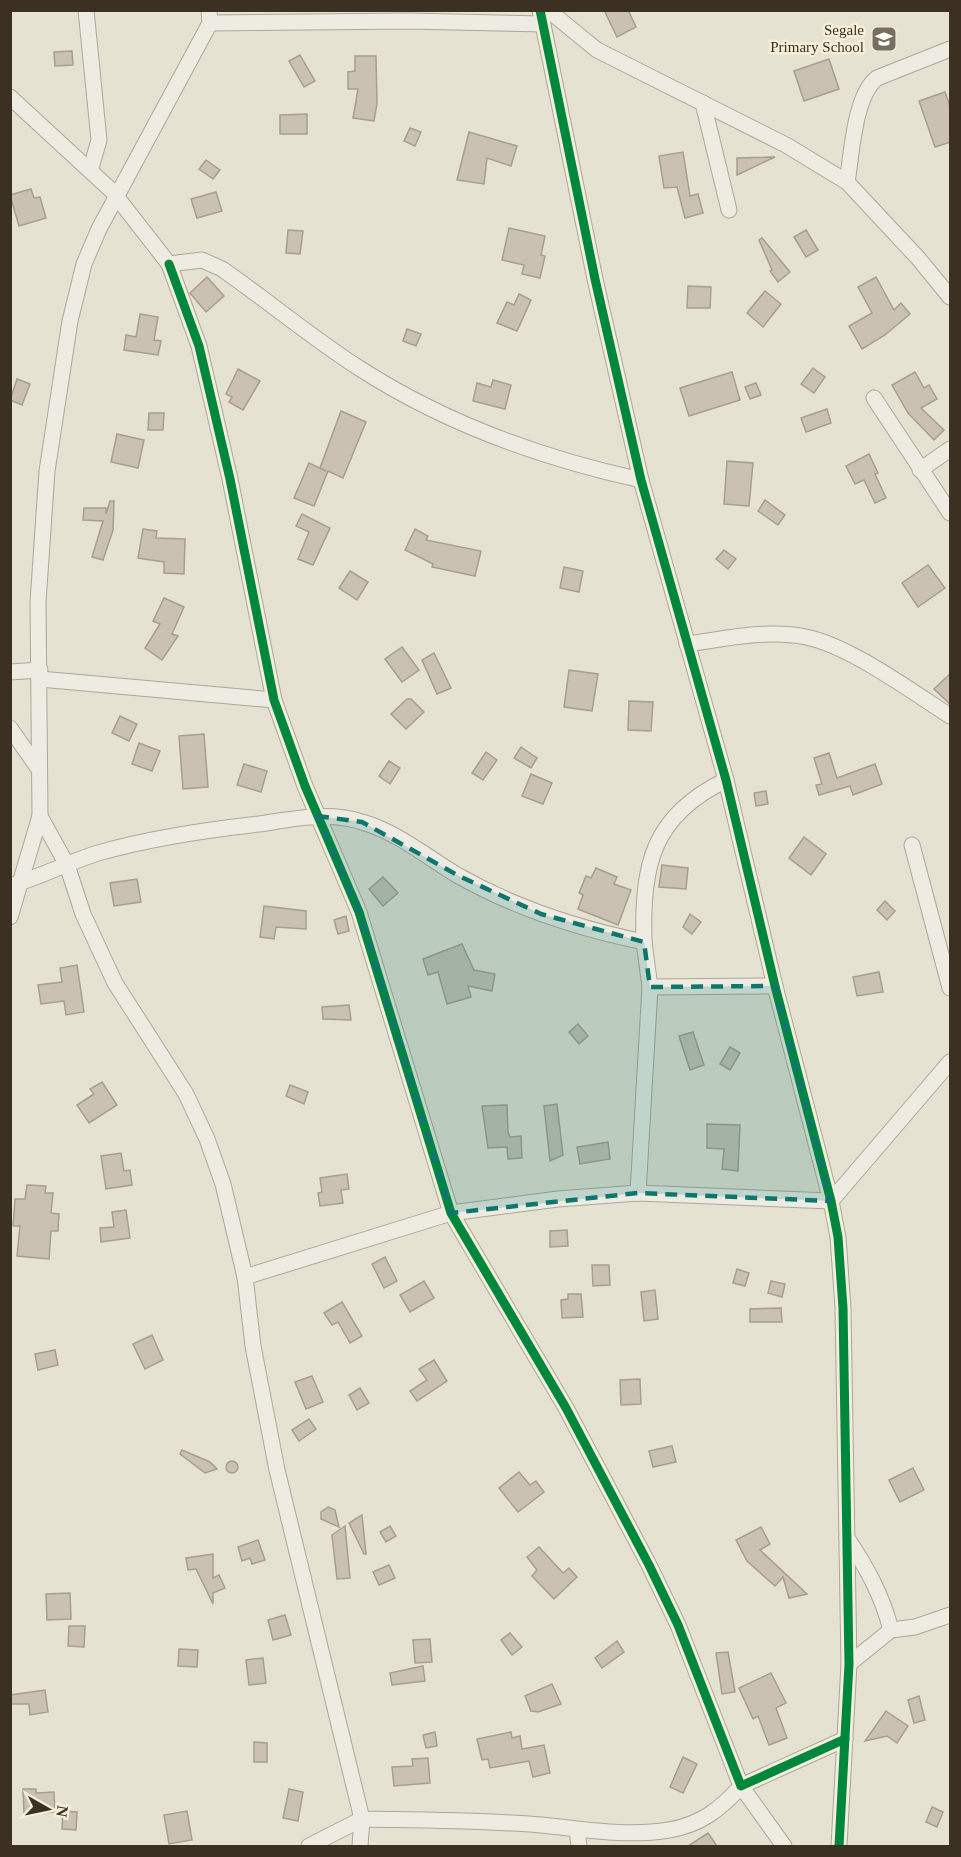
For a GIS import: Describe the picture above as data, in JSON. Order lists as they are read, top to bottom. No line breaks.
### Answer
{"places":{"school or university":["Segale Primary School"]},"north":"right"}
